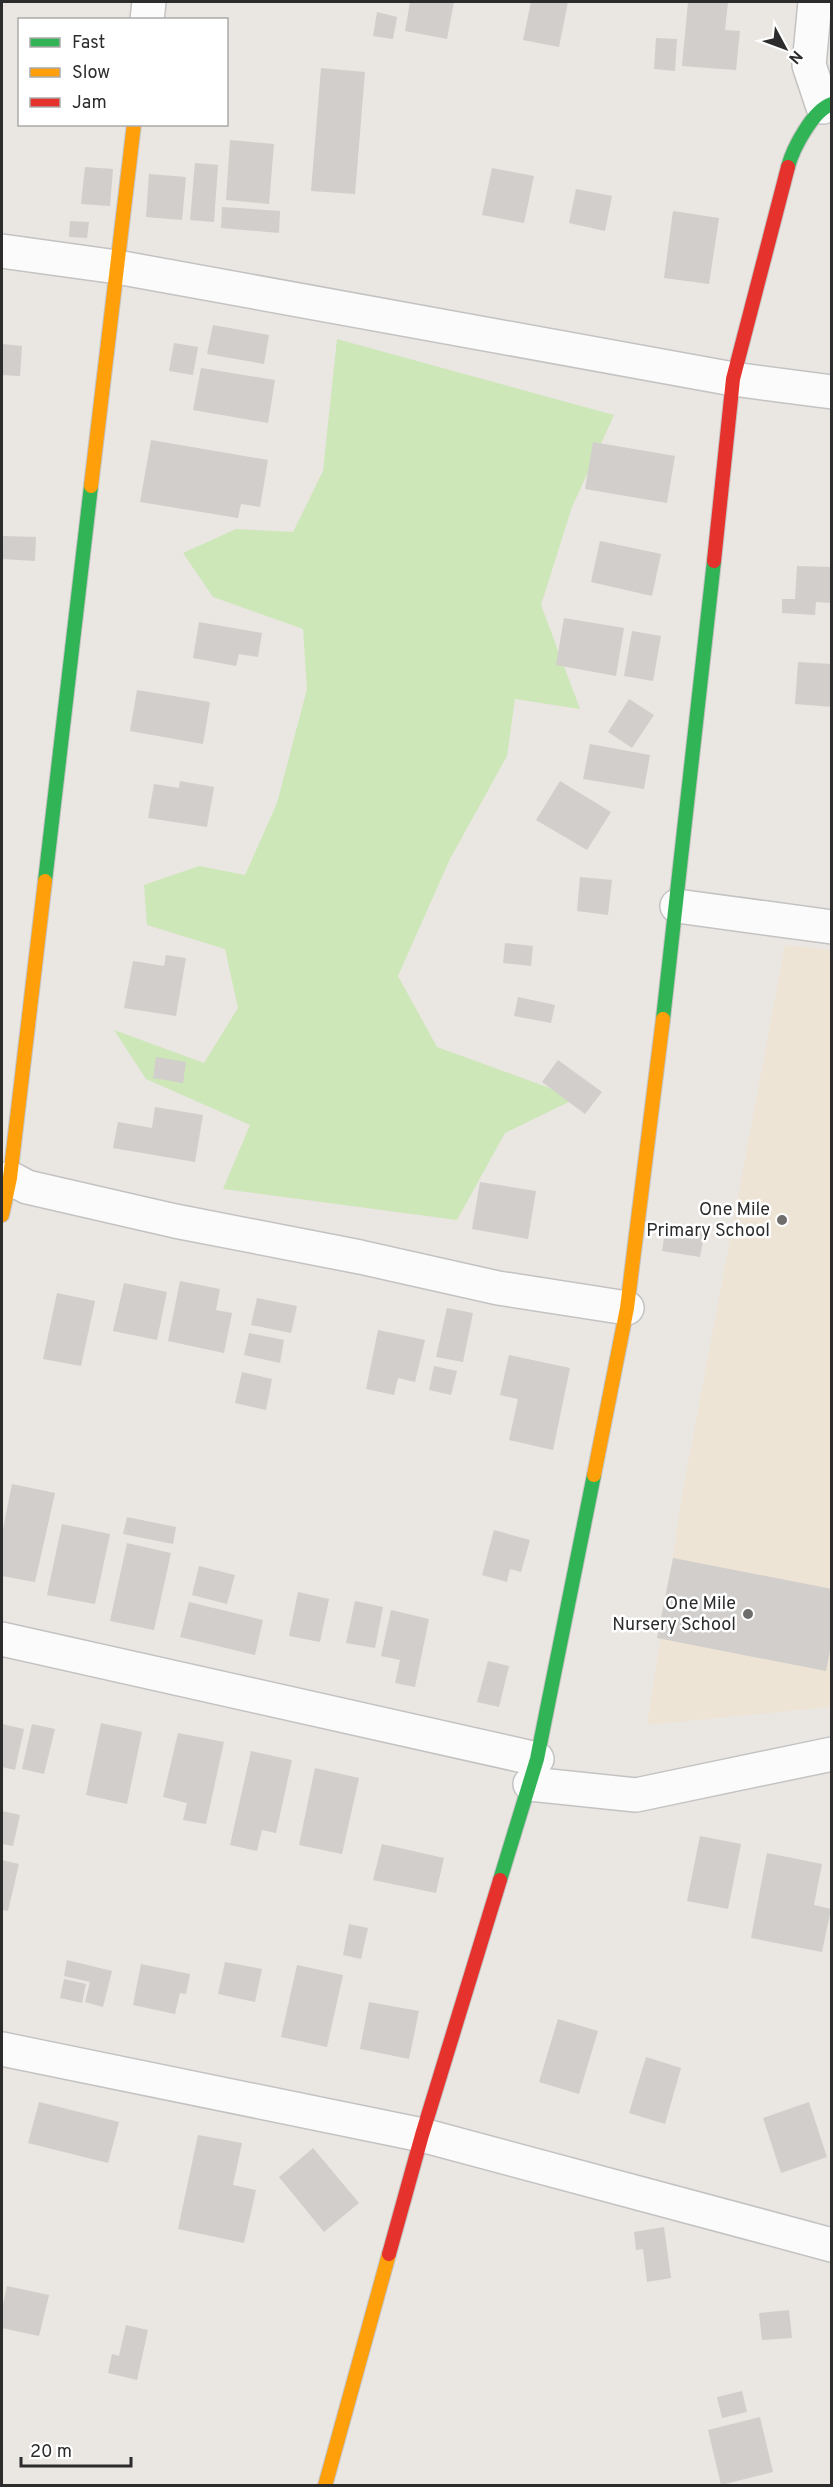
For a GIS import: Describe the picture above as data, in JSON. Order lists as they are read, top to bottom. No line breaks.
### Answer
{"places":["One Mile Primary School","One Mile Nursery School"],"legend":["Fast","Slow","Jam"],"scale_bar":"20 m","north":"bottom right"}
